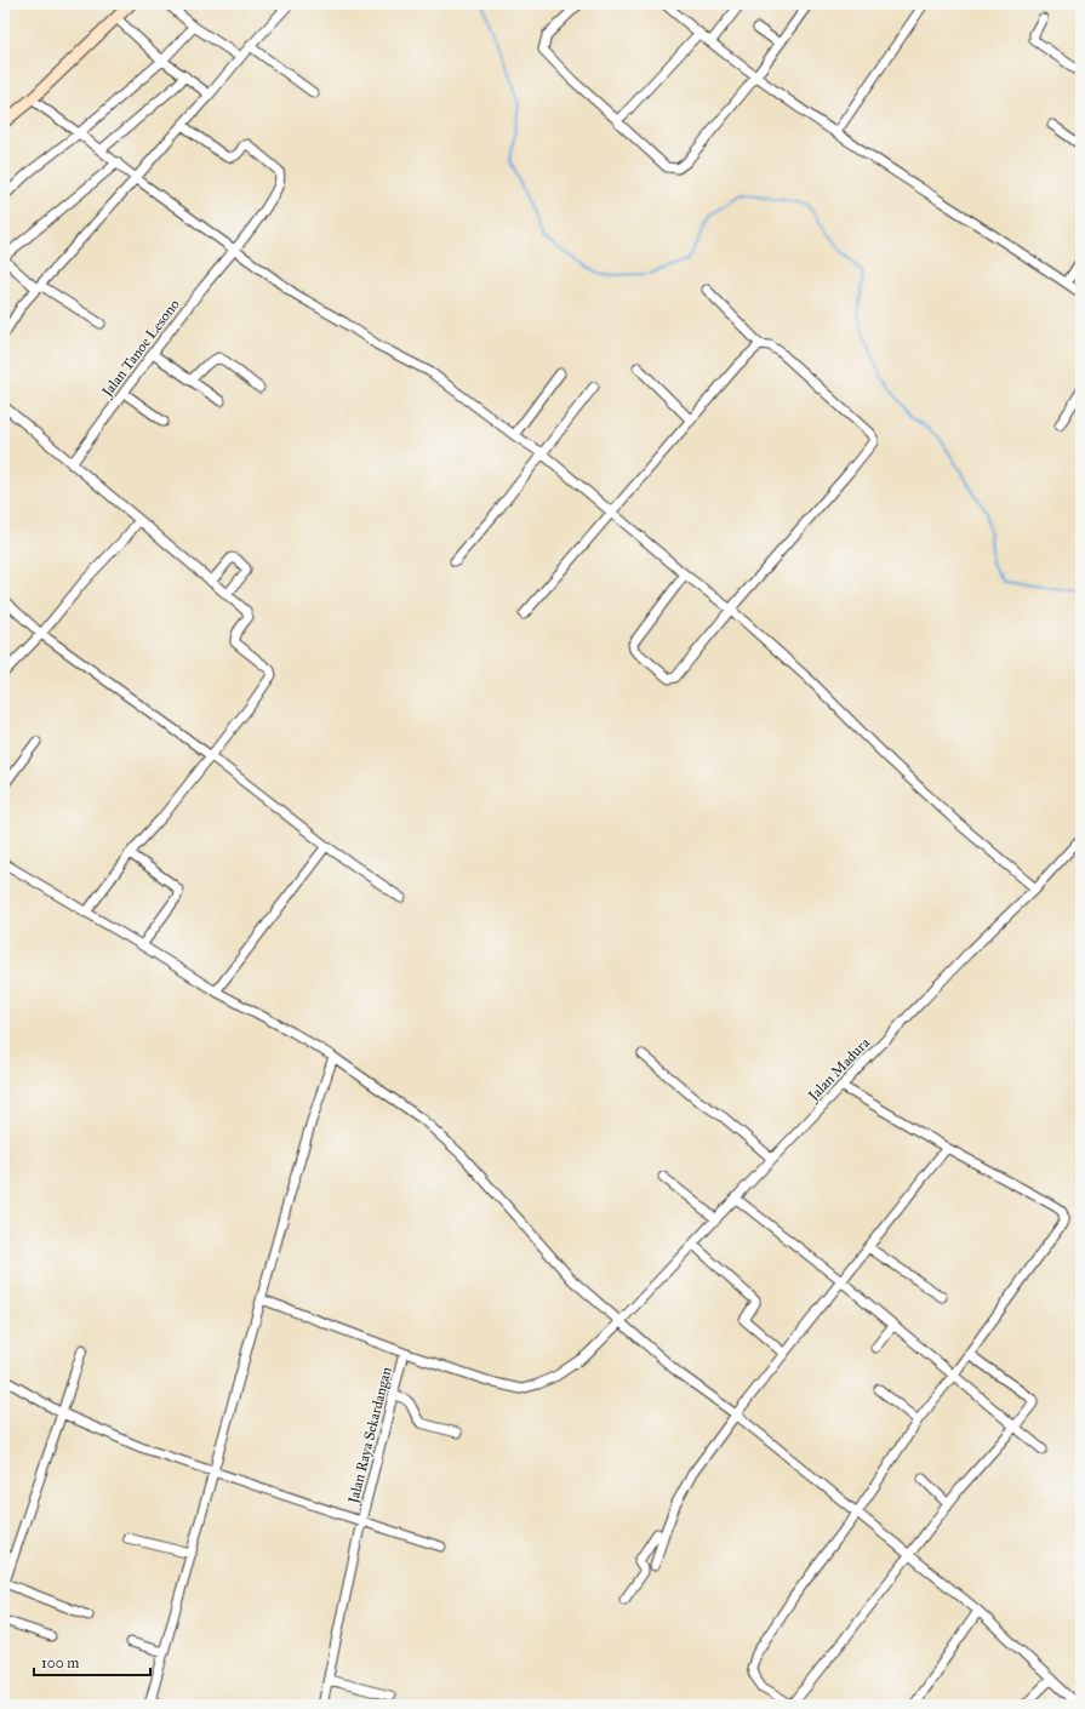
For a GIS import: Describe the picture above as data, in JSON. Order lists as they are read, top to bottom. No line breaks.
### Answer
{"streets":{"street":["Jalan Tanoe Lesono","Jalan Madura","Jalan Raya Sekardangan"]},"crossings":[["Jalan Madura","Jalan Raya Sekardangan"]],"scale_bar":"100 m"}
